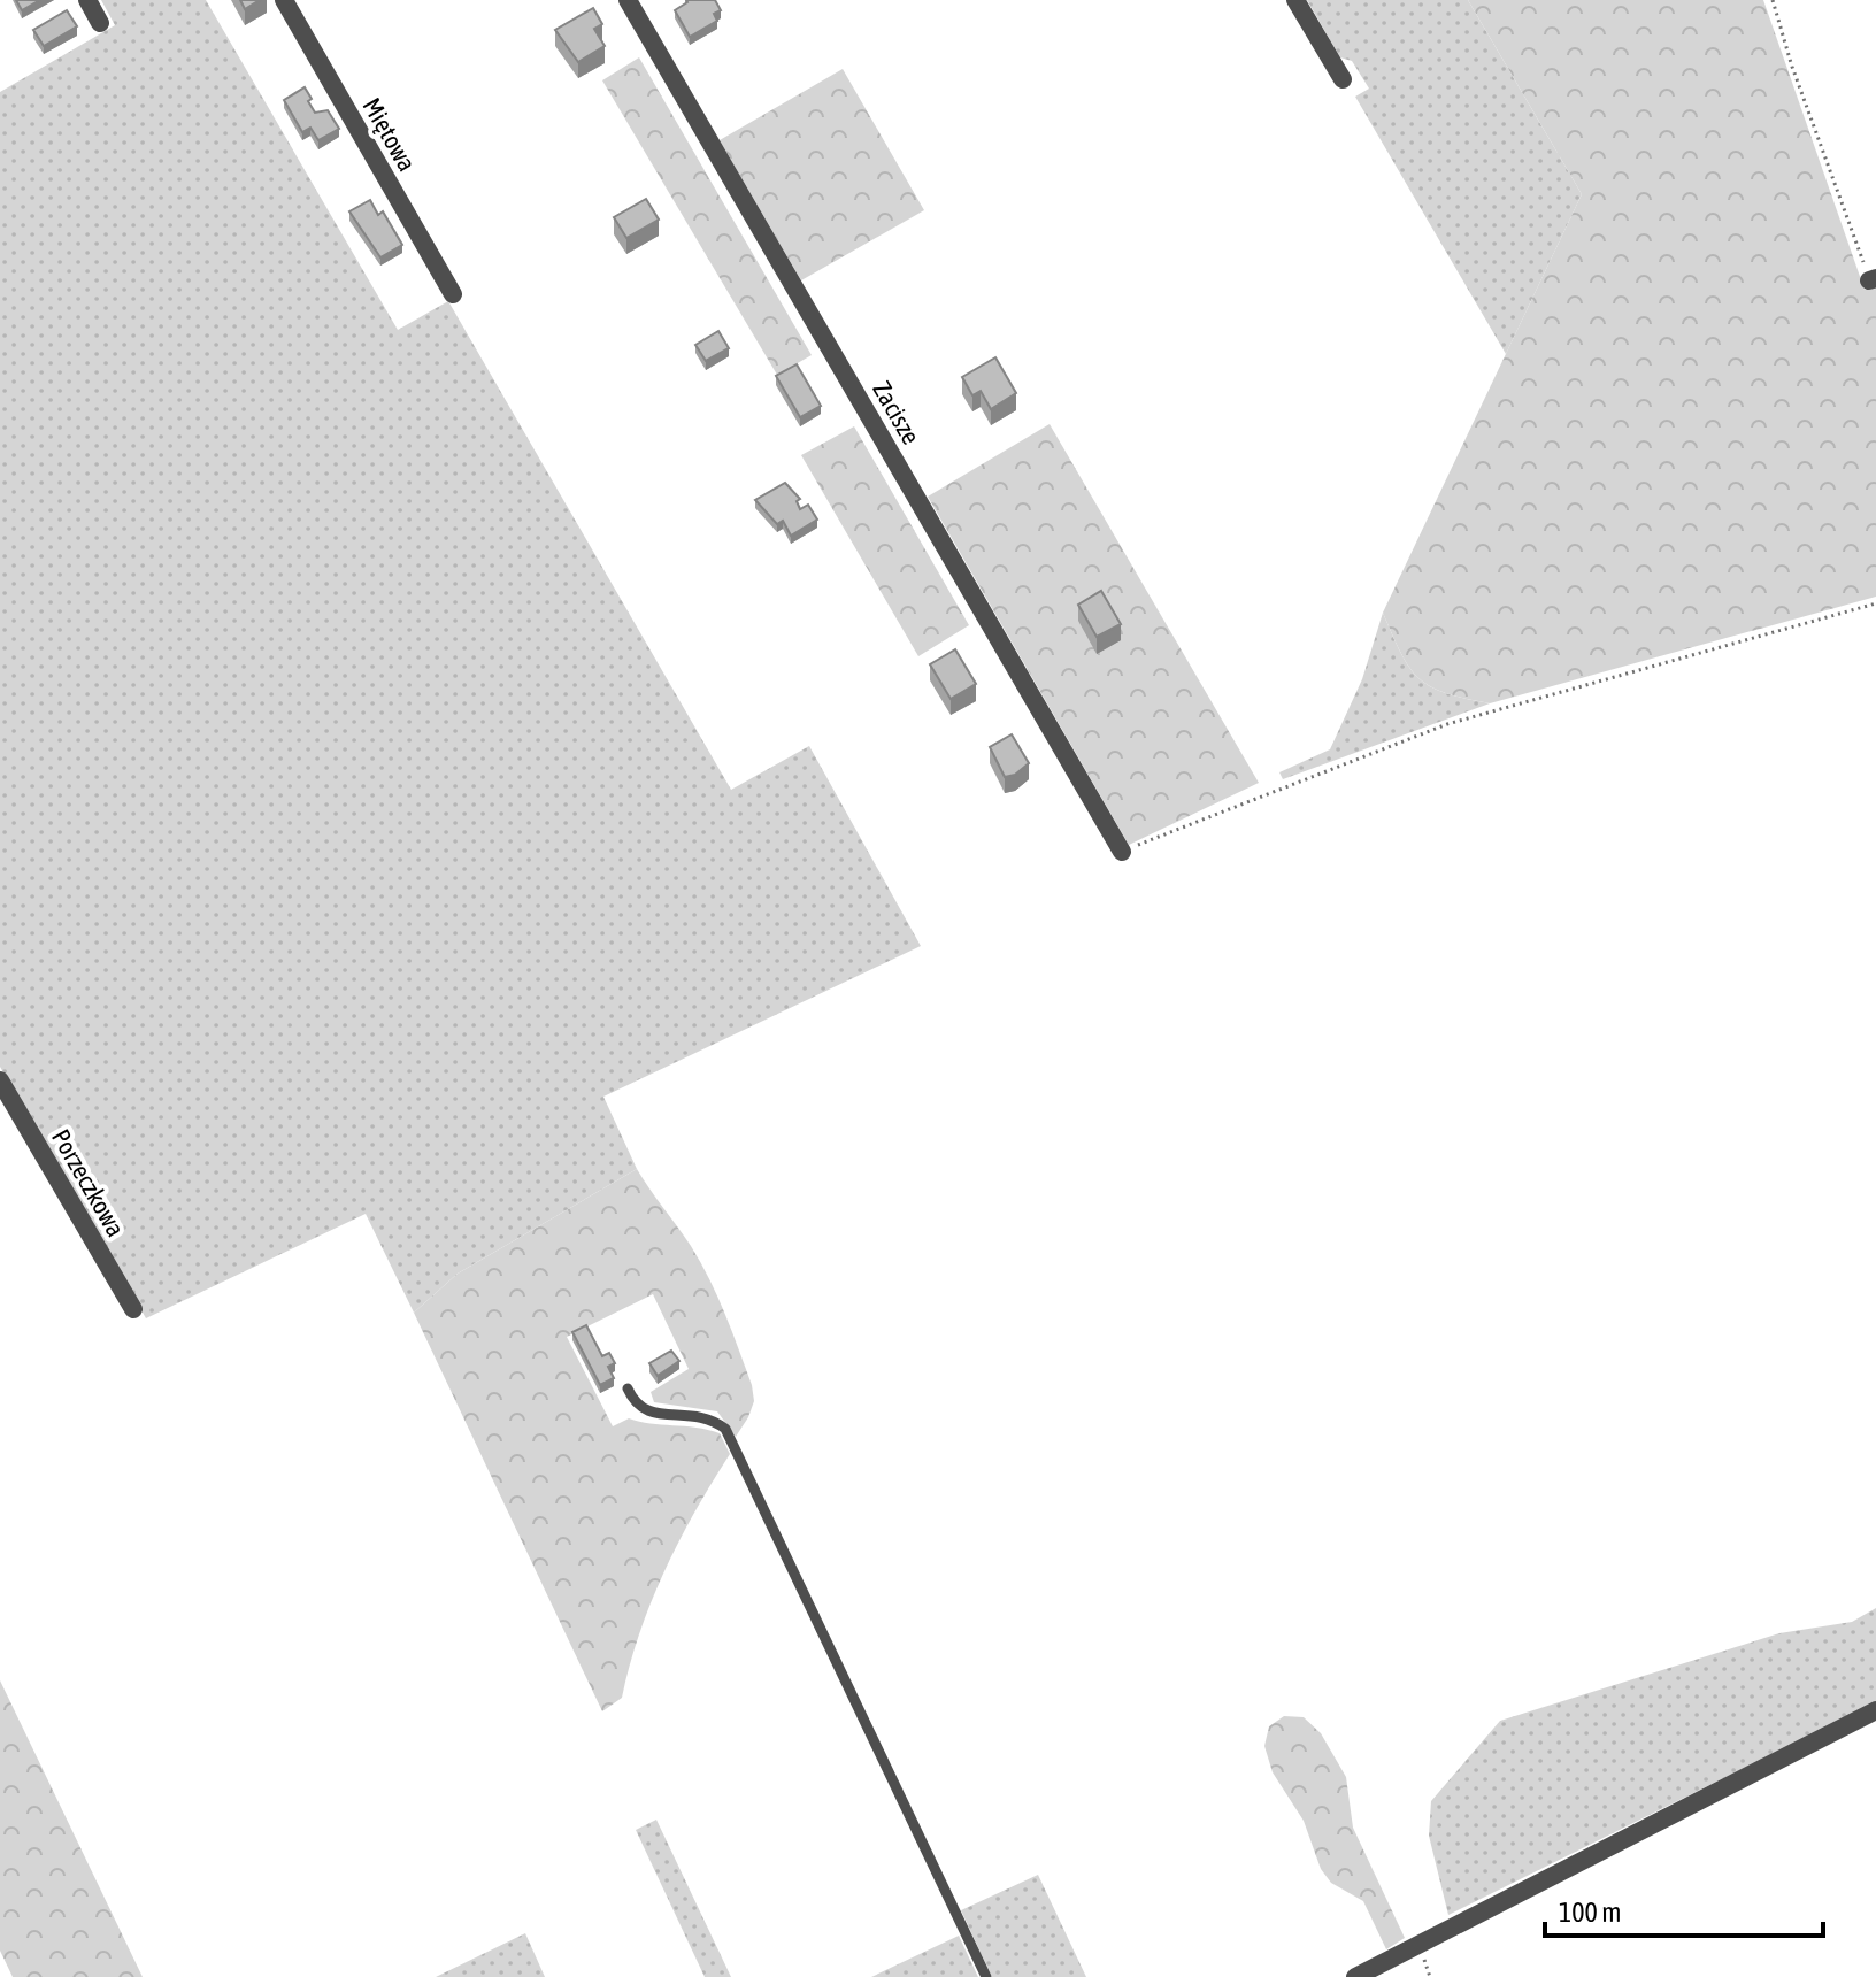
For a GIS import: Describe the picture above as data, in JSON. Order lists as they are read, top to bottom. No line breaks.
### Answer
{"streets":{"street":["Miętowa","Zacisze","Porzeczkowa"]},"scale_bar":"100 m"}
